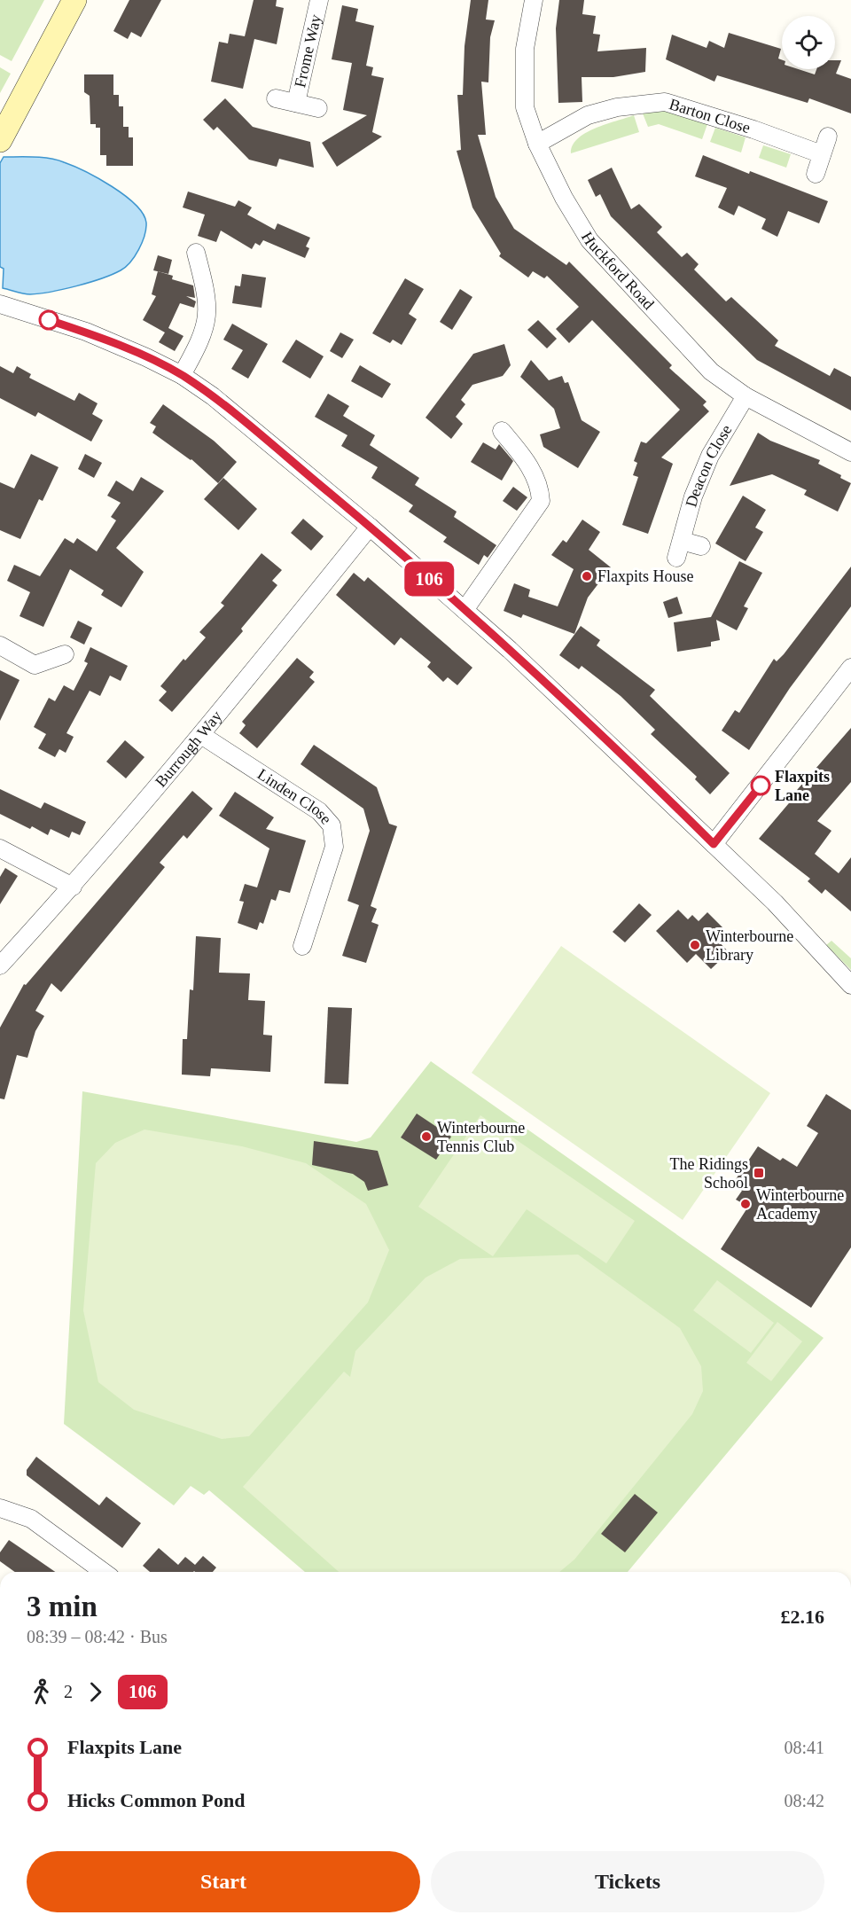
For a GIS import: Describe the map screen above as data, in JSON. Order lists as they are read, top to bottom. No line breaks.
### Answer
{"streets":{"street":["Frome Way","Barton Close","Huckford Road","Deacon Close","Burrough Way","Linden Close"]},"crossings":[["Barton Close","Huckford Road"],["Huckford Road","Deacon Close"],["Burrough Way","Linden Close"]],"places":{"other":["Flaxpits House","Flaxpits Lane","Winterbourne Library","Winterbourne Tennis Club","Winterbourne Academy"],"transit":["The Ridings School"]},"lines":["bus line 106"],"page":{"on_map":"106","heading":["3 min","08:39 – 08:42 · Bus","£2.16"],"legs":["2","106"],"list":[{"name":"Flaxpits Lane","value":"08:41"},{"name":"Hicks Common Pond","value":"08:42"}],"buttons":["Start","Tickets"]}}
